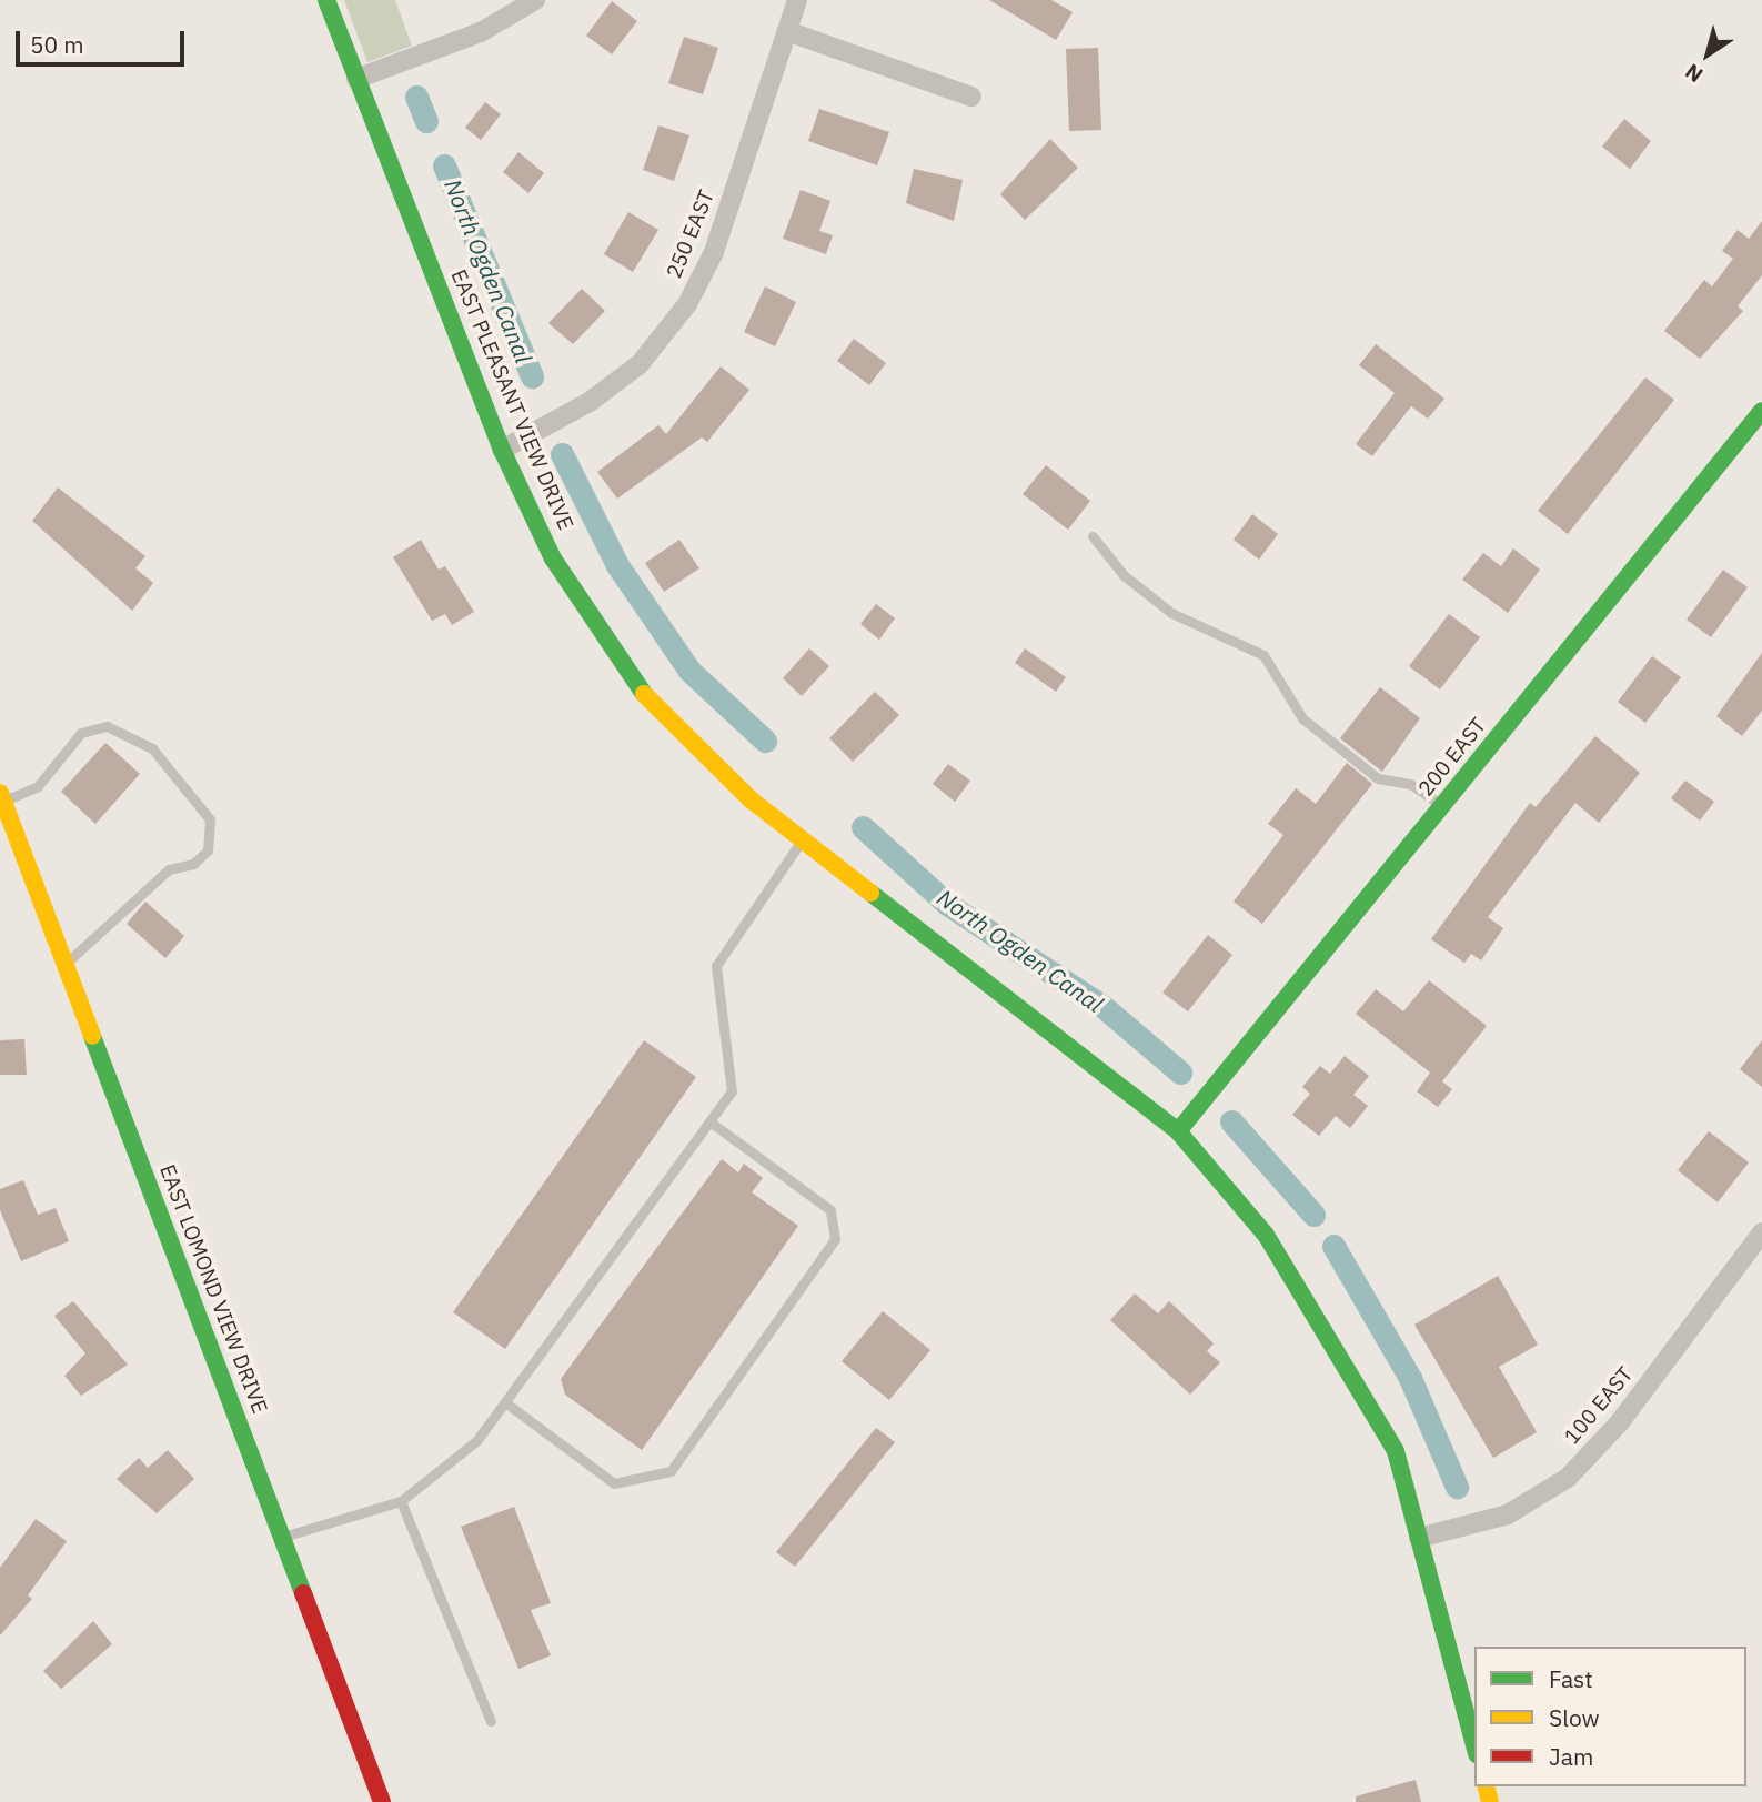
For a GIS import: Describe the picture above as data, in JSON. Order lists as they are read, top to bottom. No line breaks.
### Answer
{"streets":{"street":["250 EAST","EAST PLEASANT VIEW DRIVE","200 EAST","EAST LOMOND VIEW DRIVE","100 EAST"]},"crossings":[["250 EAST","EAST PLEASANT VIEW DRIVE"],["EAST PLEASANT VIEW DRIVE","200 EAST"],["EAST PLEASANT VIEW DRIVE","100 EAST"]],"water":["North Ogden Canal"],"legend":["Fast","Slow","Jam"],"scale_bar":"50 m","north":"bottom left"}
